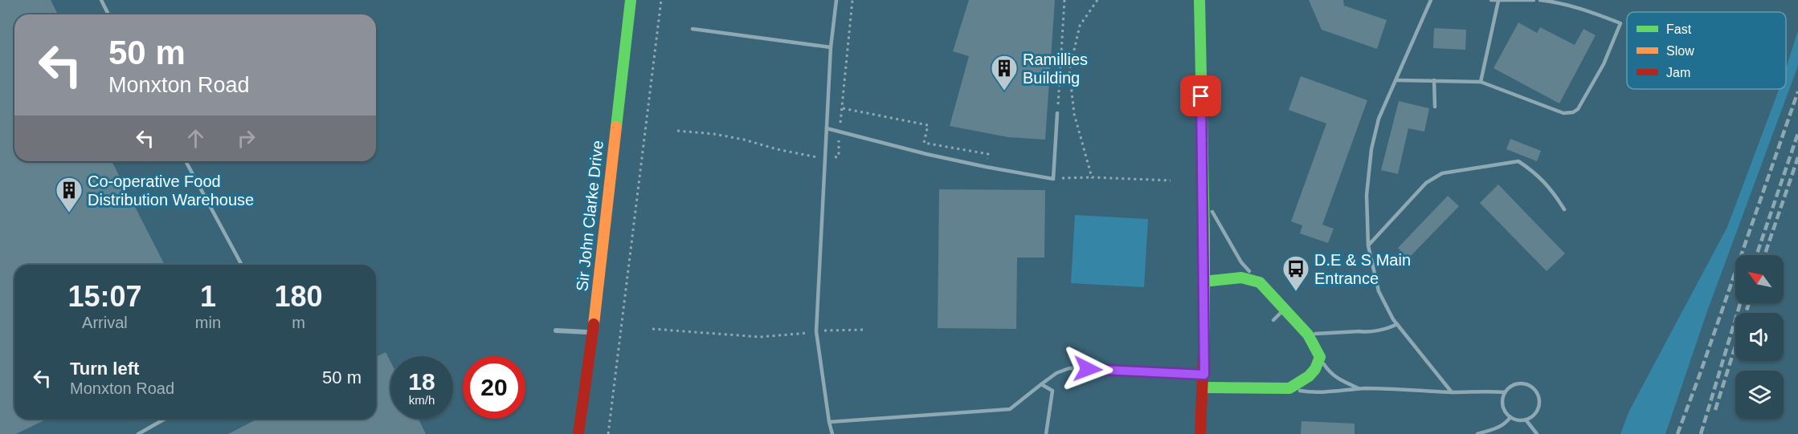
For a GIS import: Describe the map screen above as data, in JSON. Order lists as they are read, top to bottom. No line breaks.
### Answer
{"streets":{"street":["Sir John Clarke Drive"]},"places":{"building":["Ramillies Building","Co-operative Food Distribution Warehouse"],"bus stop":["D.E & S Main Entrance"]},"legend":["Fast","Slow","Jam"],"north":"top left","page":{"turn":["50 m","Monxton Road"],"eta":["15:07","Arrival","1","min","180","m"],"list":[{"name":"Turn left","note":"Monxton Road","value":"50 m"}],"speed":"18 km/h","limit":"20"}}
